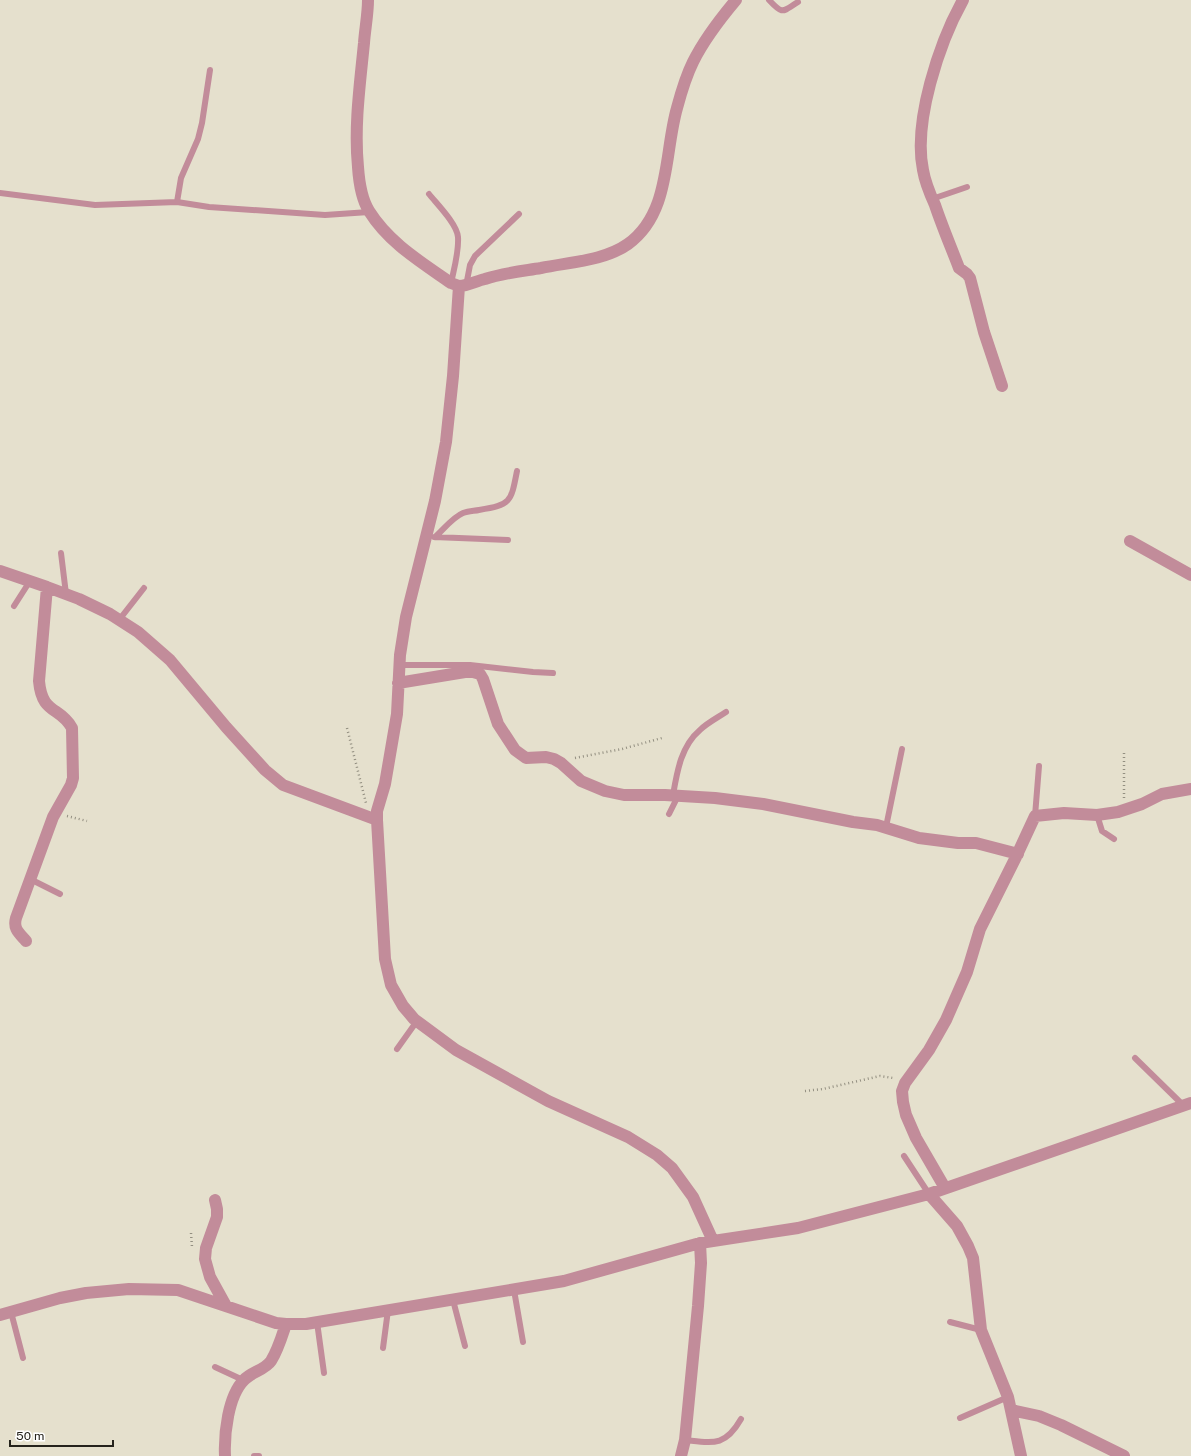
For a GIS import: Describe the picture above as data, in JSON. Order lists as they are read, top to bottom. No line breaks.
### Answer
{"scale_bar":"50 m"}
